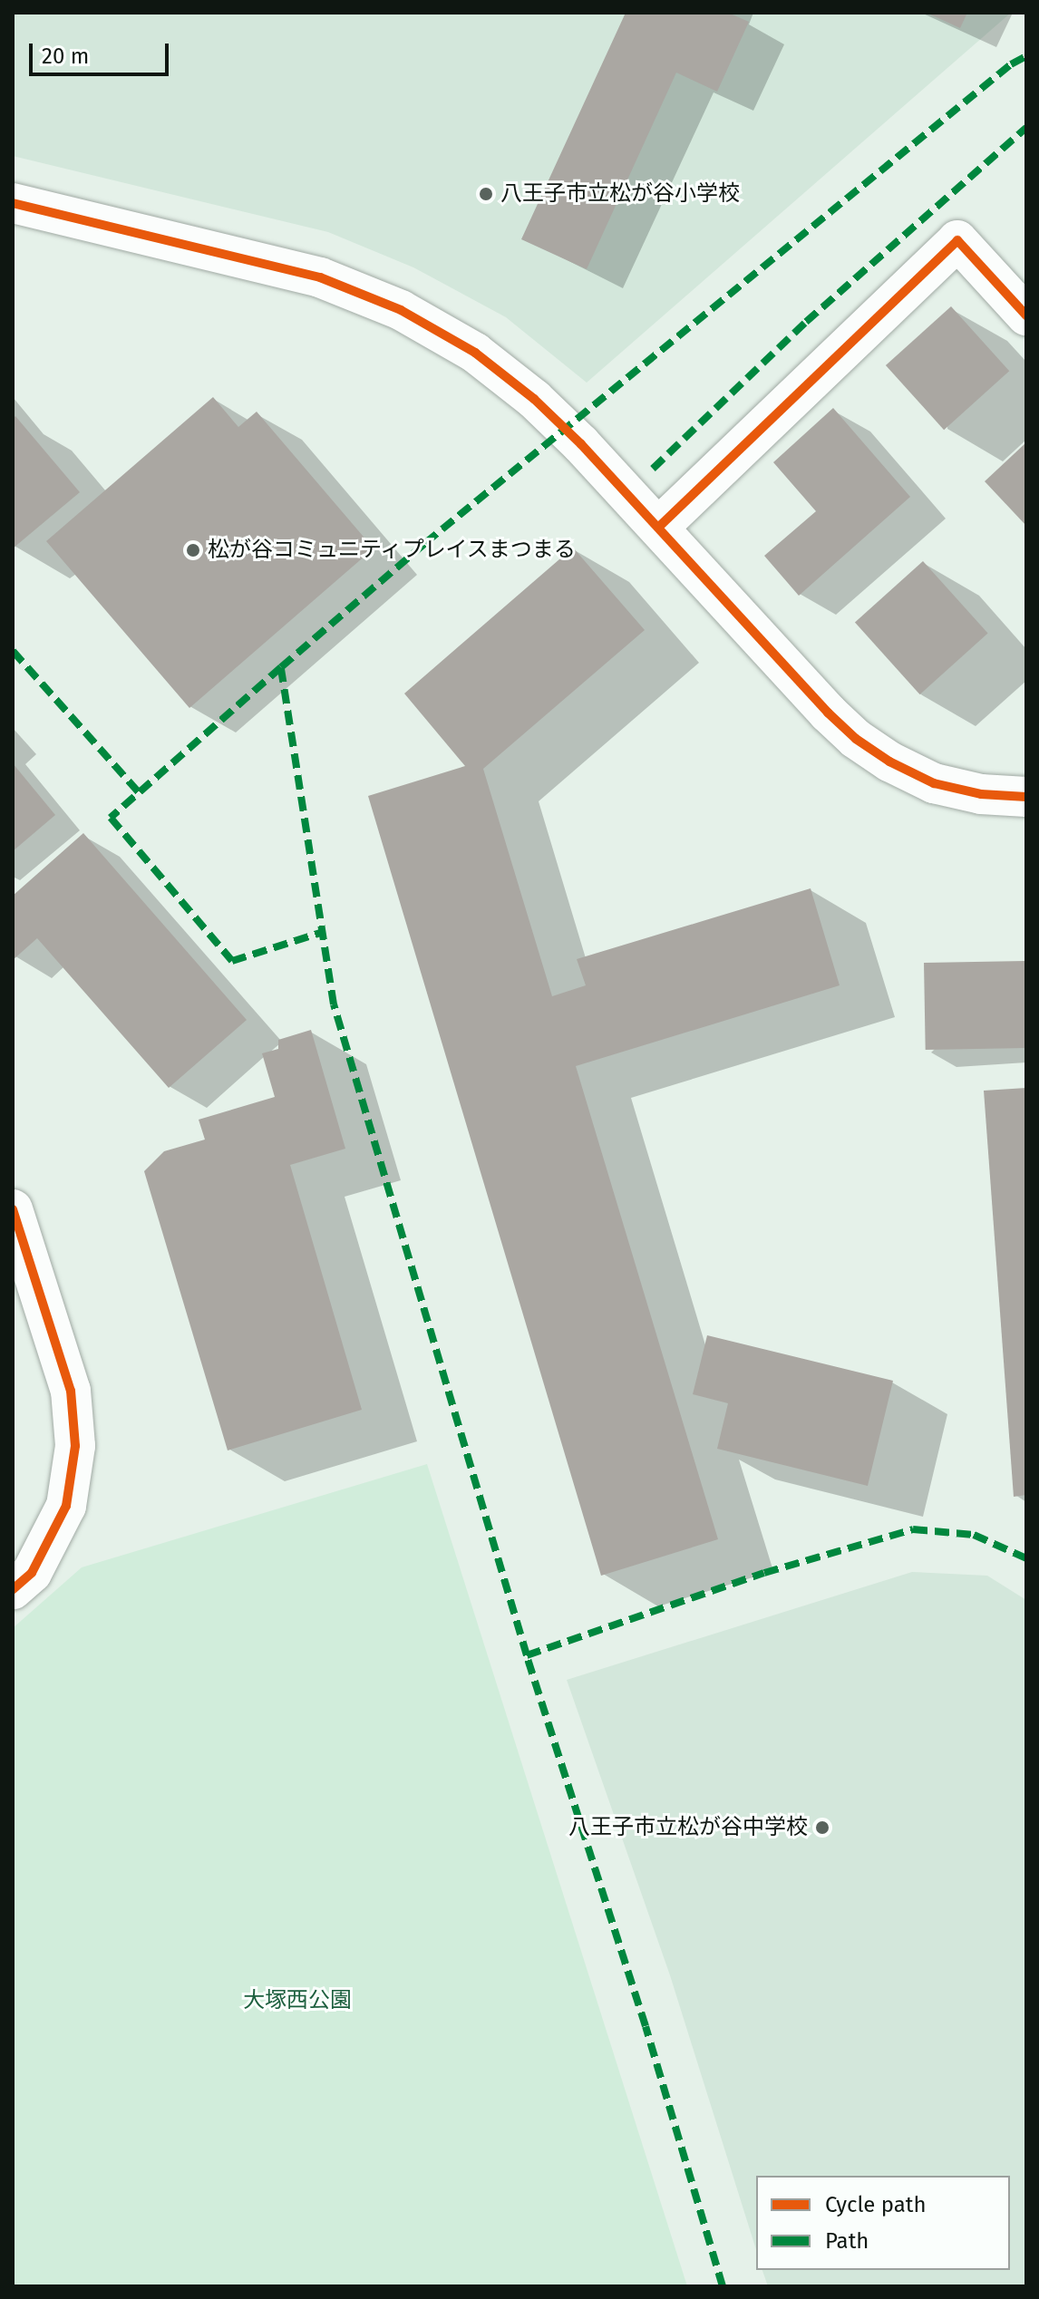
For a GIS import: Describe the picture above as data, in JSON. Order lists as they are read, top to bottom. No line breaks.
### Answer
{"parks":["大塚西公園"],"places":["八王子市立松が谷小学校","松が谷コミュニティプレイスまつまる","八王子市立松が谷中学校"],"legend":["Cycle path","Path"],"scale_bar":"20 m"}
